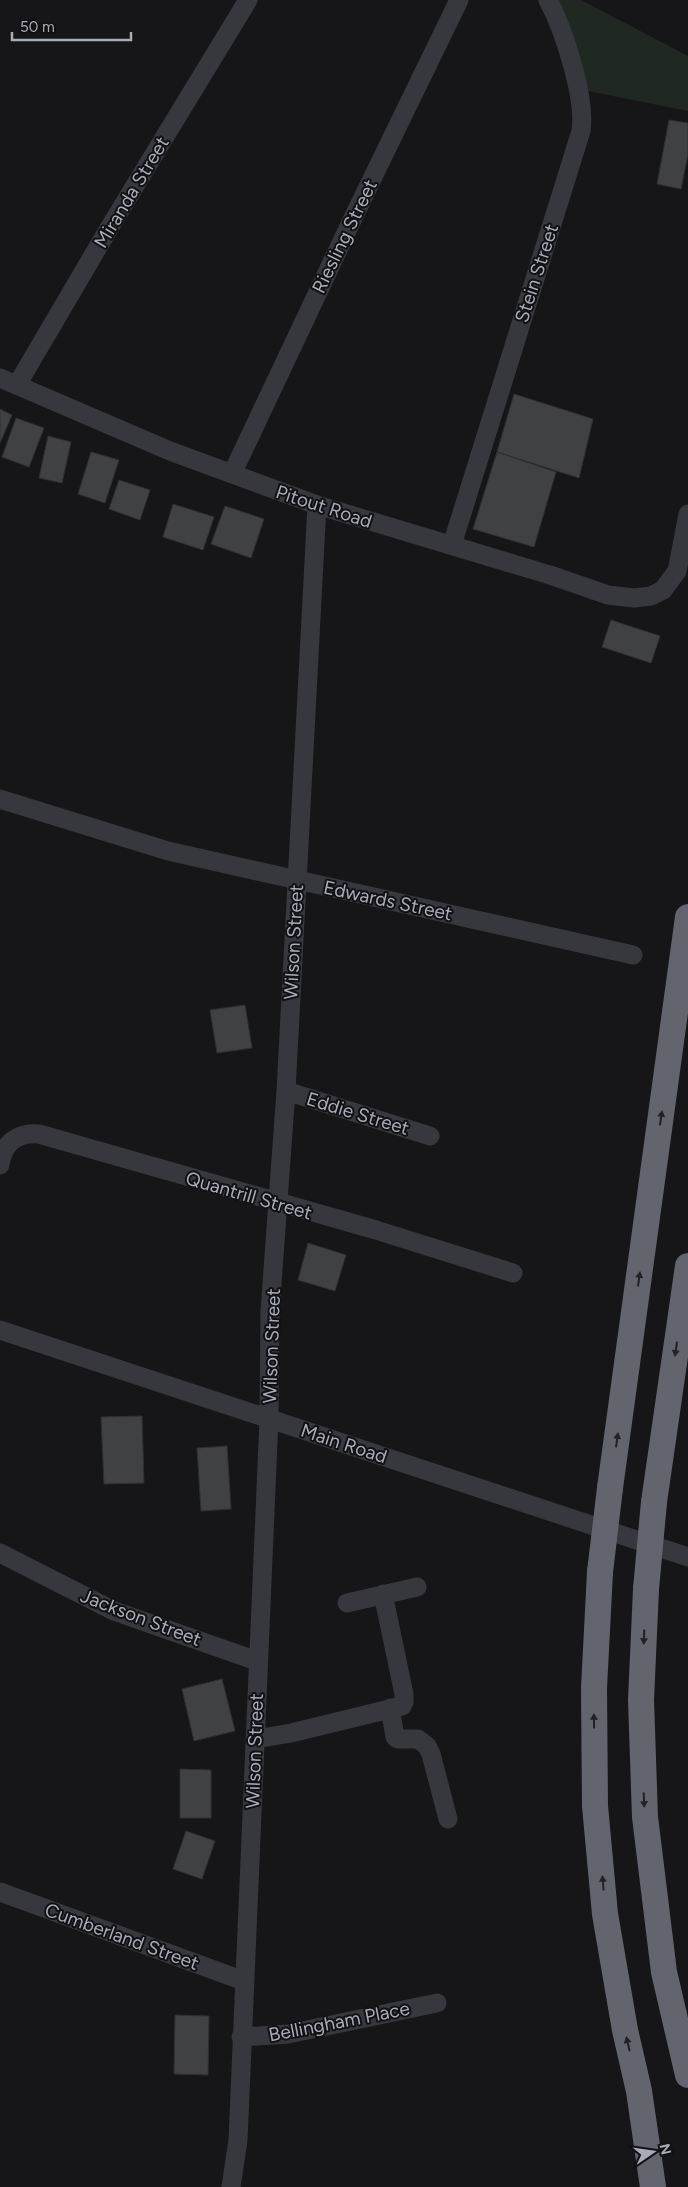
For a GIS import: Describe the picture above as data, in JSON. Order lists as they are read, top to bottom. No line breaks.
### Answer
{"streets":{"street":["Miranda Street","Riesling Street","Stein Street","Pitout Road","Edwards Street","Wilson Street","Eddie Street","Quantrill Street","Main Road","Jackson Street","Cumberland Street","Bellingham Place"]},"crossings":[["Miranda Street","Pitout Road"],["Riesling Street","Pitout Road"],["Stein Street","Pitout Road"],["Pitout Road","Wilson Street"],["Edwards Street","Wilson Street"],["Wilson Street","Eddie Street"],["Wilson Street","Quantrill Street"],["Wilson Street","Main Road"],["Wilson Street","Jackson Street"],["Wilson Street","Cumberland Street"],["Wilson Street","Bellingham Place"]],"scale_bar":"50 m","north":"right"}
